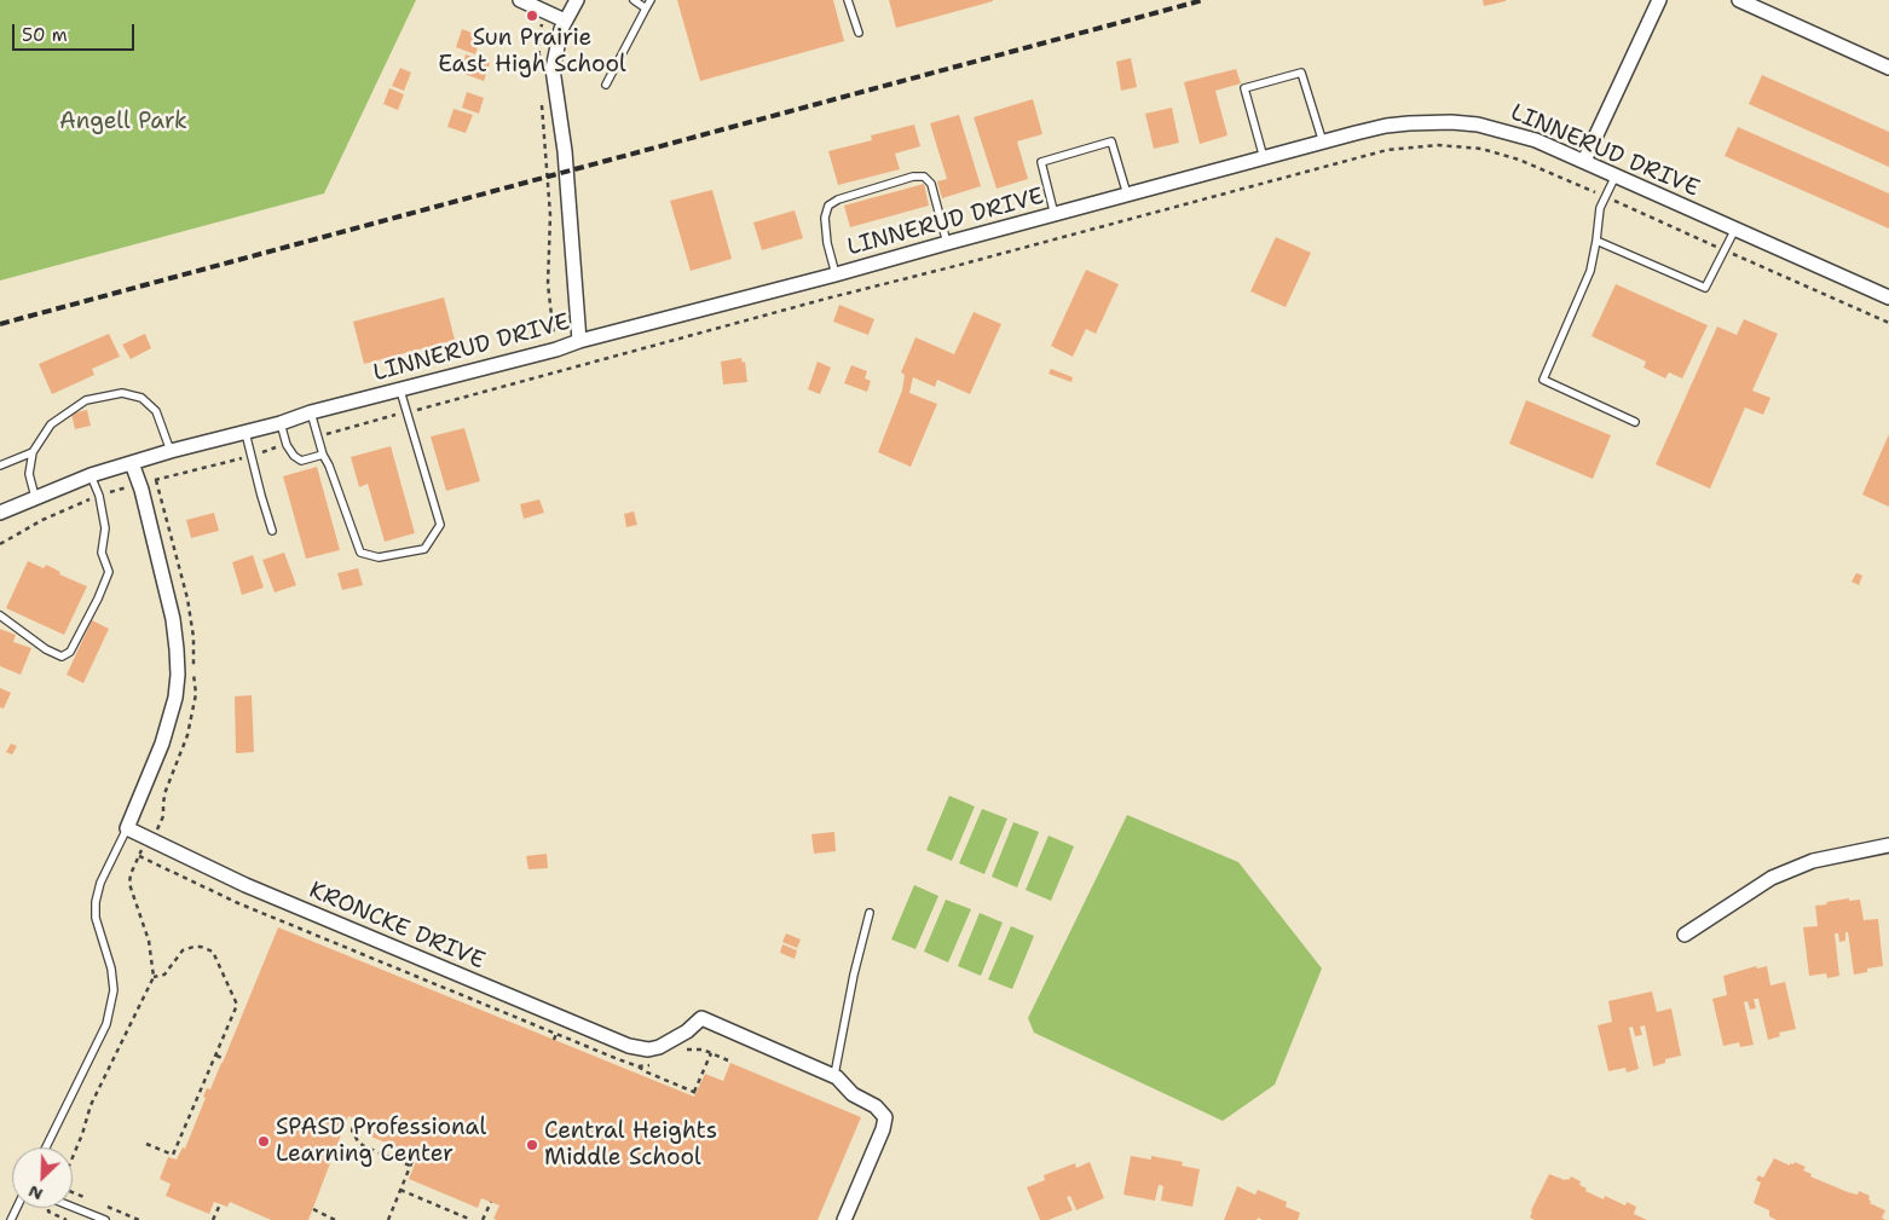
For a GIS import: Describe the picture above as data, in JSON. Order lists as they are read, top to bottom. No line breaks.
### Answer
{"streets":{"street":["LINNERUD DRIVE","KRONCKE DRIVE"]},"parks":["Angell Park"],"places":["Sun Prairie East High School","SPASD Professional Learning Center","Central Heights Middle School"],"scale_bar":"50 m","north":"bottom left"}
